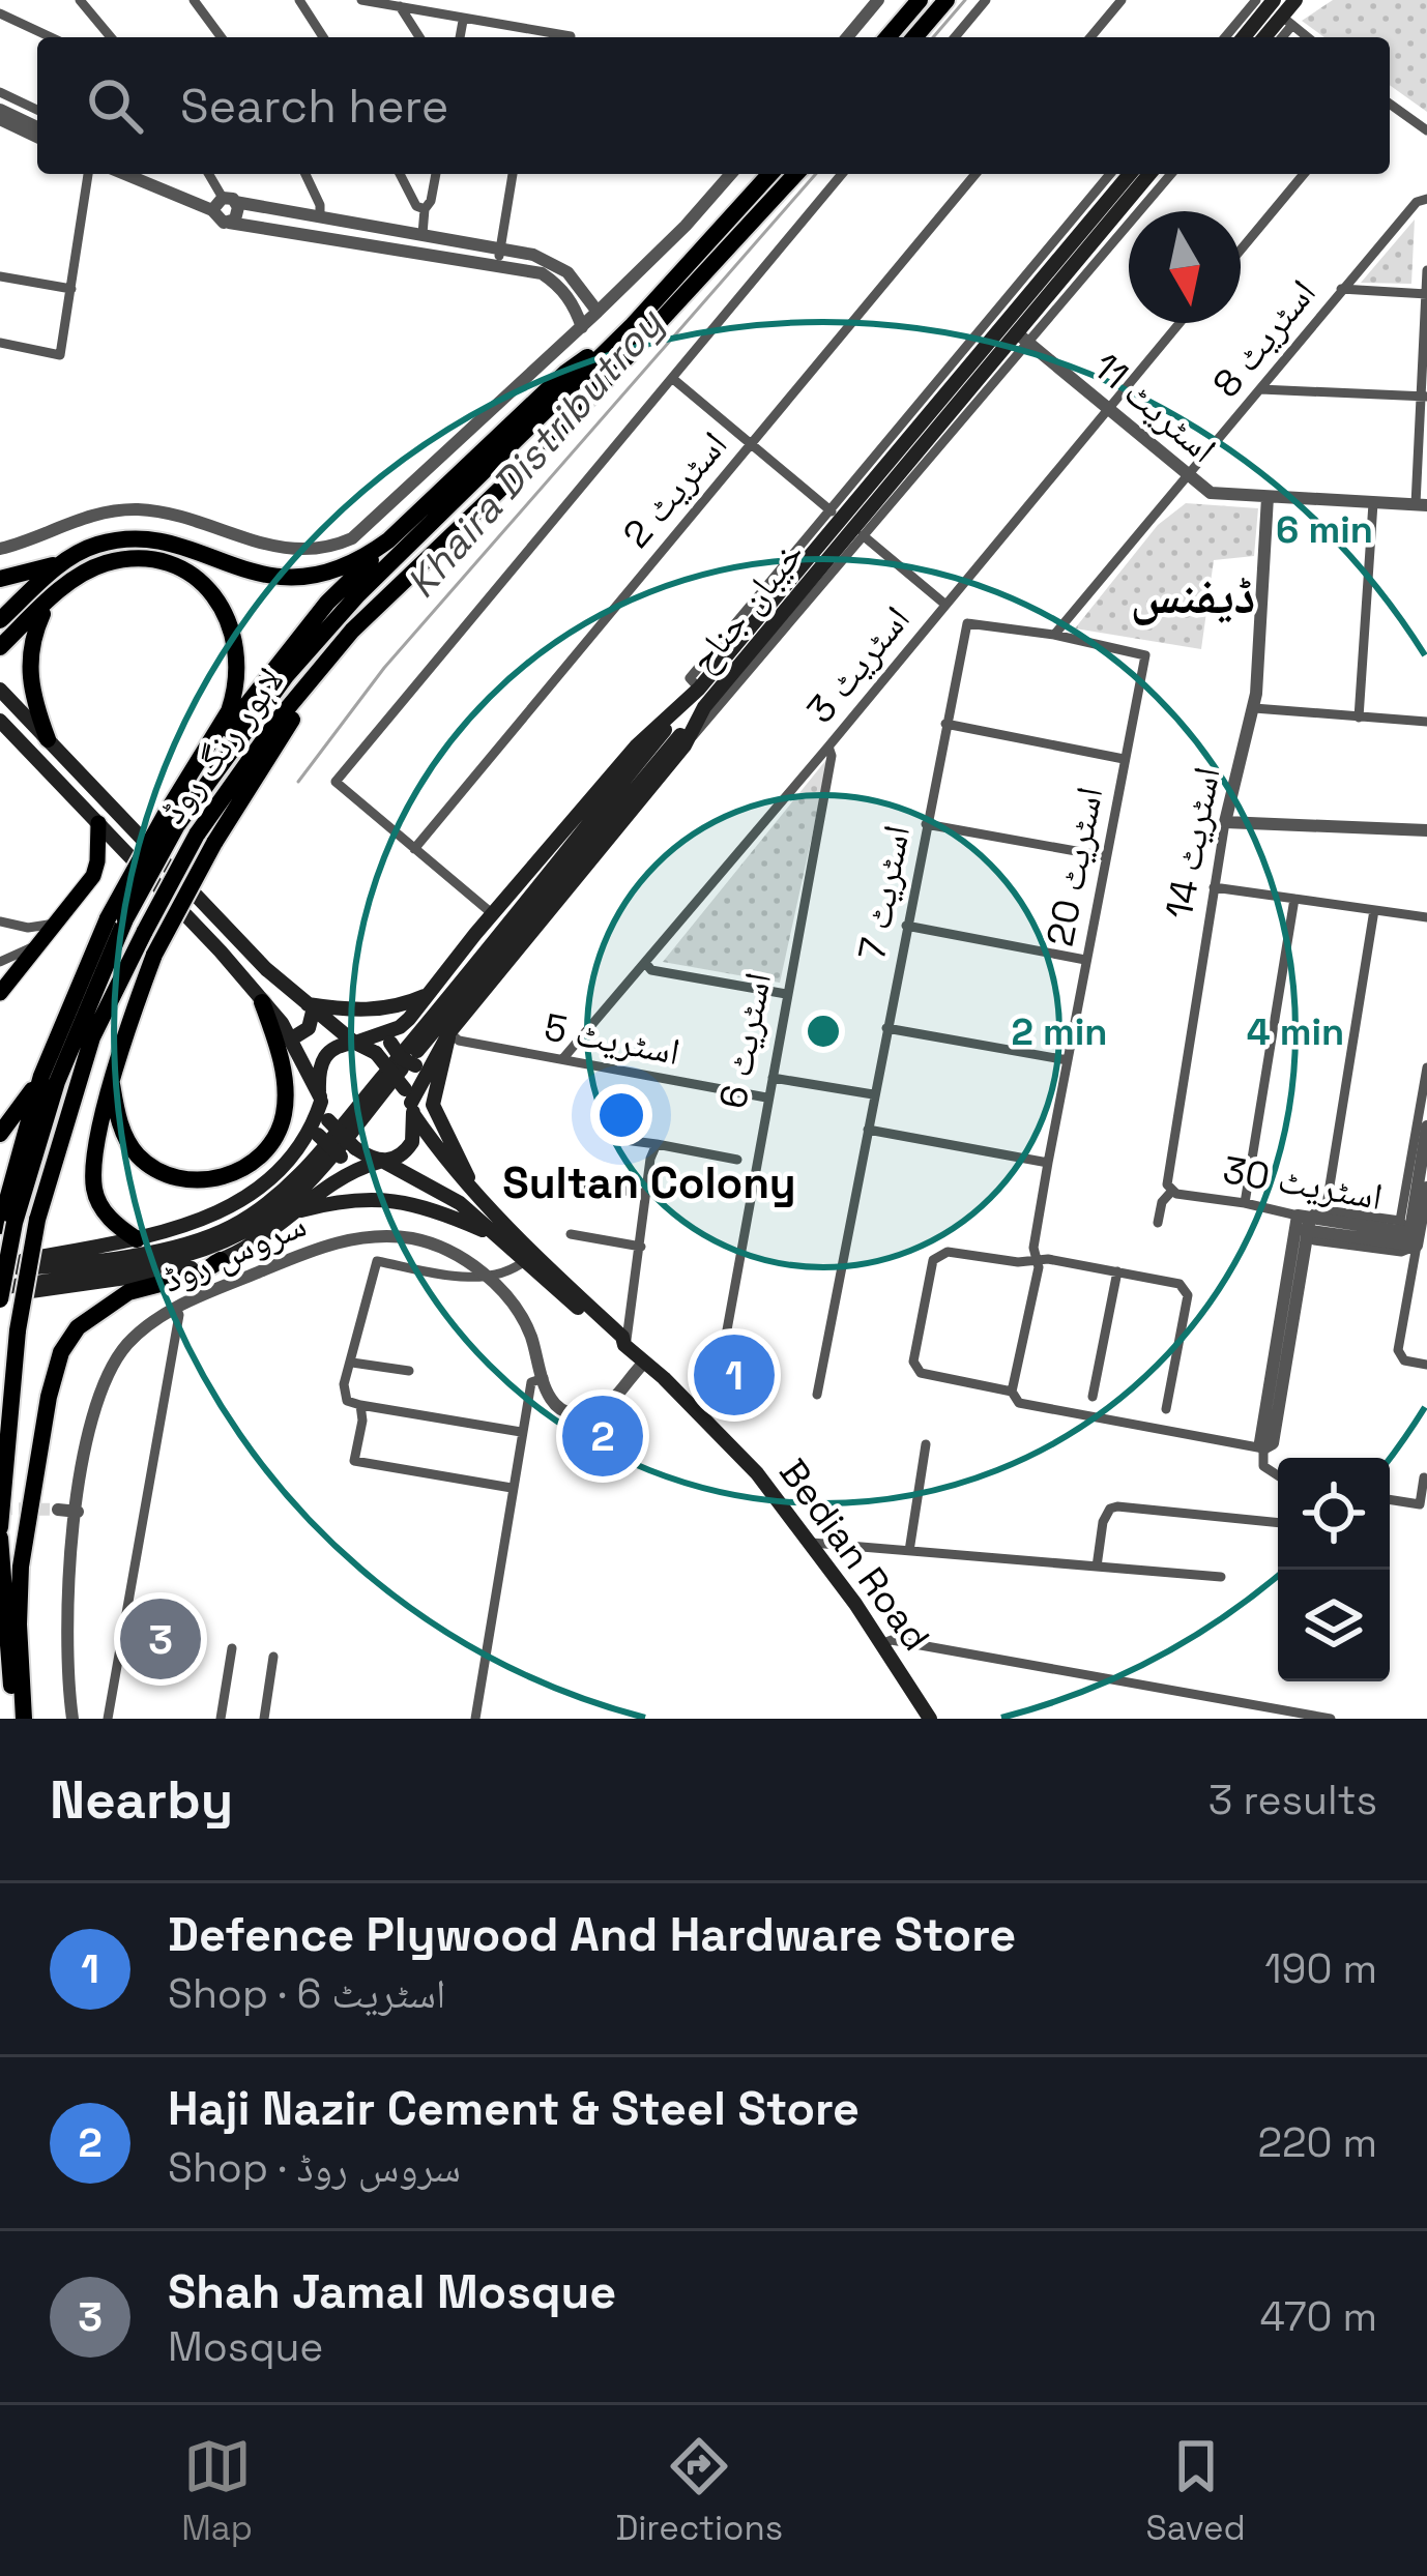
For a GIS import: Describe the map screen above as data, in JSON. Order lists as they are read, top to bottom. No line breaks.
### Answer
{"streets":{"highway":["لاہور رنگ روڈ"],"main road":["خیبان جناح","Bedian Road"],"street":["اسٹریٹ 8","اسٹریٹ 11","اسٹریٹ 2","اسٹریٹ 3","اسٹریٹ 14","اسٹریٹ 20","اسٹریٹ 7","اسٹریٹ 5","اسٹریٹ 6","اسٹریٹ 30","سروس روڈ"]},"crossings":[["اسٹریٹ 8","اسٹریٹ 11"],["اسٹریٹ 8","اسٹریٹ 20"],["اسٹریٹ 11","خیبان جناح"],["اسٹریٹ 11","اسٹریٹ 3"],["اسٹریٹ 11","اسٹریٹ 14"],["خیبان جناح","اسٹریٹ 5"],["خیبان جناح","Bedian Road"],["اسٹریٹ 3","اسٹریٹ 5"],["اسٹریٹ 3","اسٹریٹ 6"],["اسٹریٹ 14","اسٹریٹ 30"],["اسٹریٹ 5","اسٹریٹ 6"],["سروس روڈ","Bedian Road"]],"districts":["ڈیفنس","Sultan Colony"],"water":["Khaira Distributroy"],"north":"bottom","page":{"search":"Search here","pins":["1","2","3"],"heading":["Nearby","3 results"],"list":[{"mark":"1","name":"Defence Plywood And Hardware Store","note":"Shop · اسٹریٹ 6","value":"190 m"},{"mark":"2","name":"Haji Nazir Cement & Steel Store","note":"Shop · سروس روڈ","value":"220 m"},{"mark":"3","name":"Shah Jamal Mosque","note":"Mosque","value":"470 m"}],"nav":["Map","Directions","Saved"]},"rings":["6 min","2 min","4 min"]}
